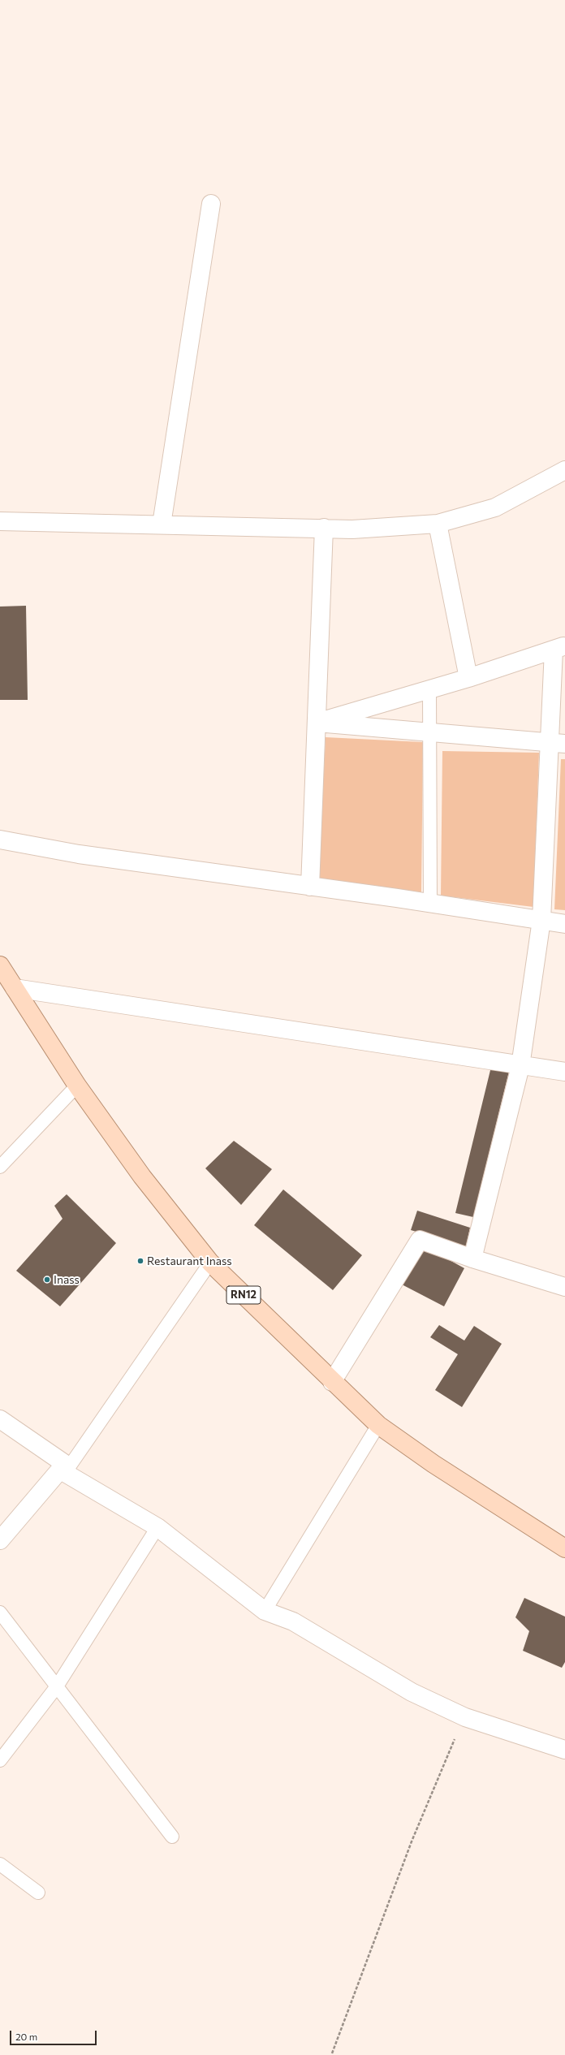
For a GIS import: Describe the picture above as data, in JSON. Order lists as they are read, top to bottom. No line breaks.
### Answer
{"streets":{"main road":["RN12"]},"places":["Restaurant Inass","Inass"],"scale_bar":"20 m"}
